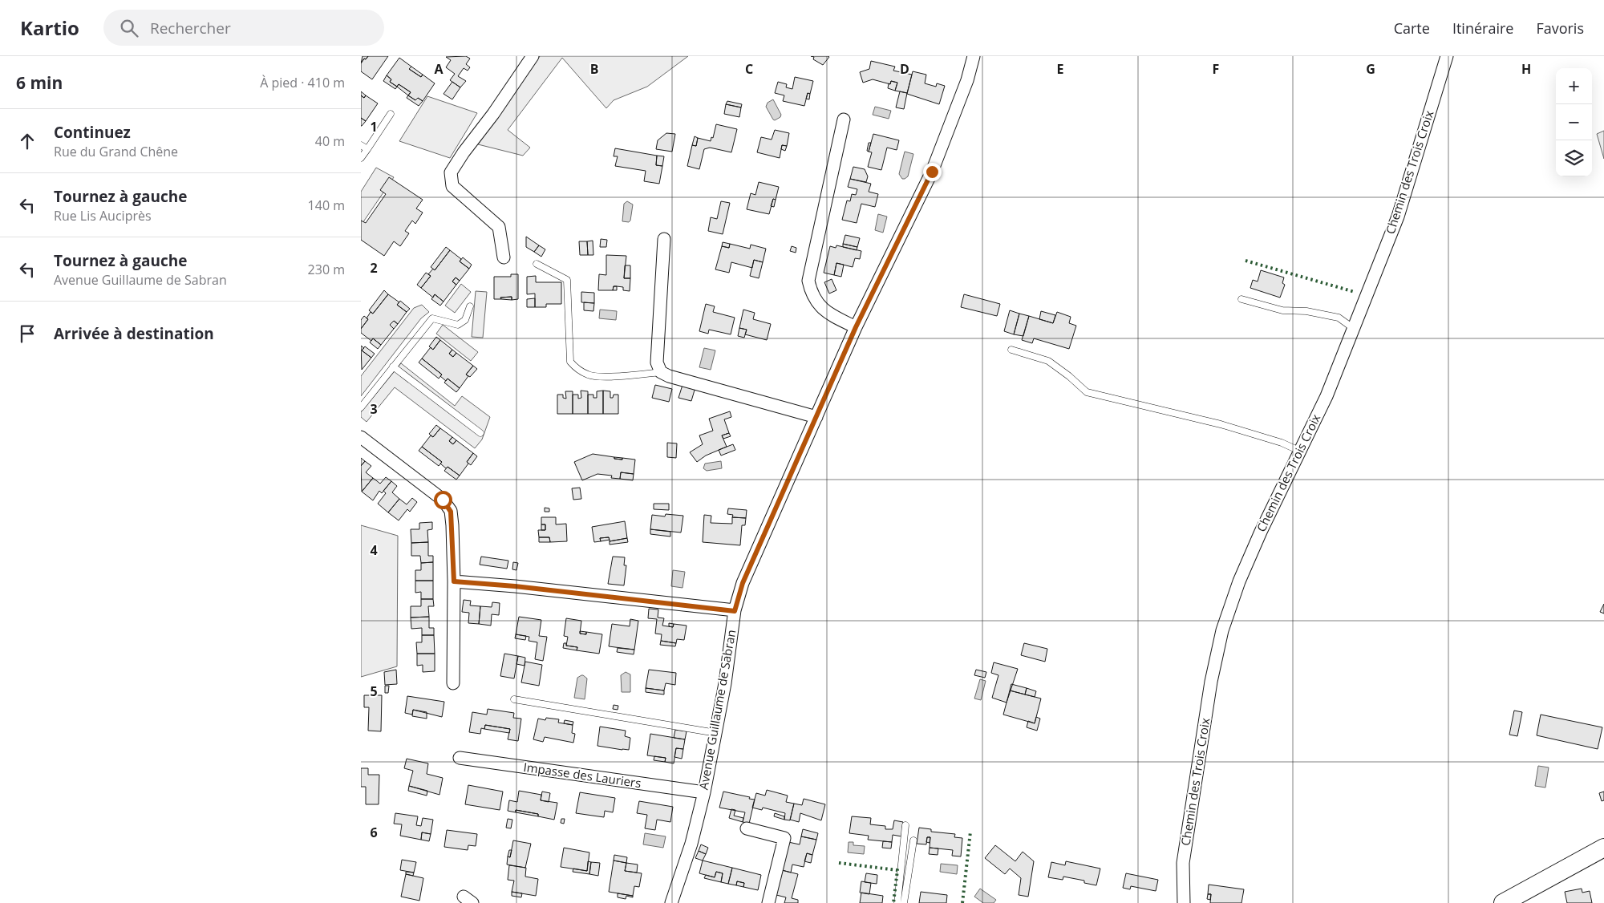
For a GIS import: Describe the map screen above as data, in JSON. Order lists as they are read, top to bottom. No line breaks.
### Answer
{"streets":{"street":["Chemin des Trois Croix","Avenue Guillaume de Sabran","Impasse des Lauriers"]},"crossings":[["Avenue Guillaume de Sabran","Impasse des Lauriers"]],"page":{"header":"Kartio","search":"Rechercher","nav":["Carte","Itinéraire","Favoris"],"heading":["6 min","À pied · 410 m"],"map_buttons":["+","−"],"list":[["Continuez","Rue du Grand Chêne","40 m"],["Tournez à gauche","Rue Lis Auciprès","140 m"],["Tournez à gauche","Avenue Guillaume de Sabran","230 m"],"Arrivée à destination"]},"grid":{"columns":["A","B","C","D","E","F","G","H"],"rows":["1","2","3","4","5","6"]}}
